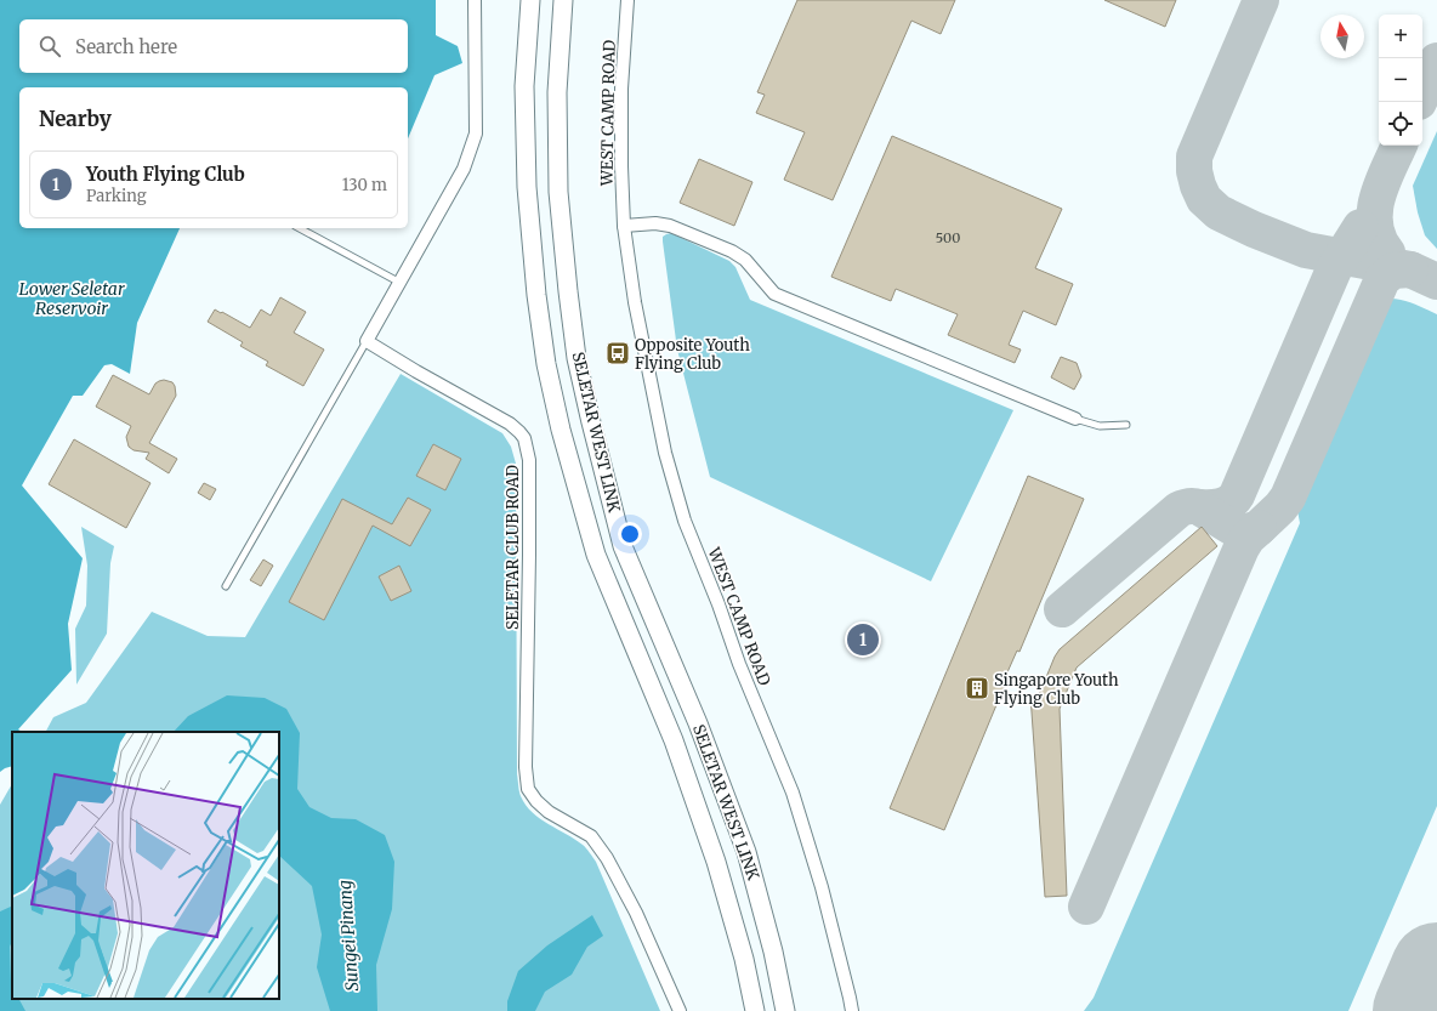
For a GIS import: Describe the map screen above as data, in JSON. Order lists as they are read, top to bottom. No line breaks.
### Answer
{"streets":{"main road":["SELETAR WEST LINK"],"street":["WEST CAMP ROAD","SELETAR CLUB ROAD"]},"water":["Lower Seletar Reservoir","Sungei Pinang"],"places":{"bus stop":["Opposite Youth Flying Club"],"building":["Singapore Youth Flying Club"]},"house_numbers":["500"],"north":"top","page":{"map_buttons":["+","−"],"search":"Search here","heading":"Nearby","list":[{"mark":"1","name":"Youth Flying Club","note":"Parking","value":"130 m"}],"pins":"1"}}
